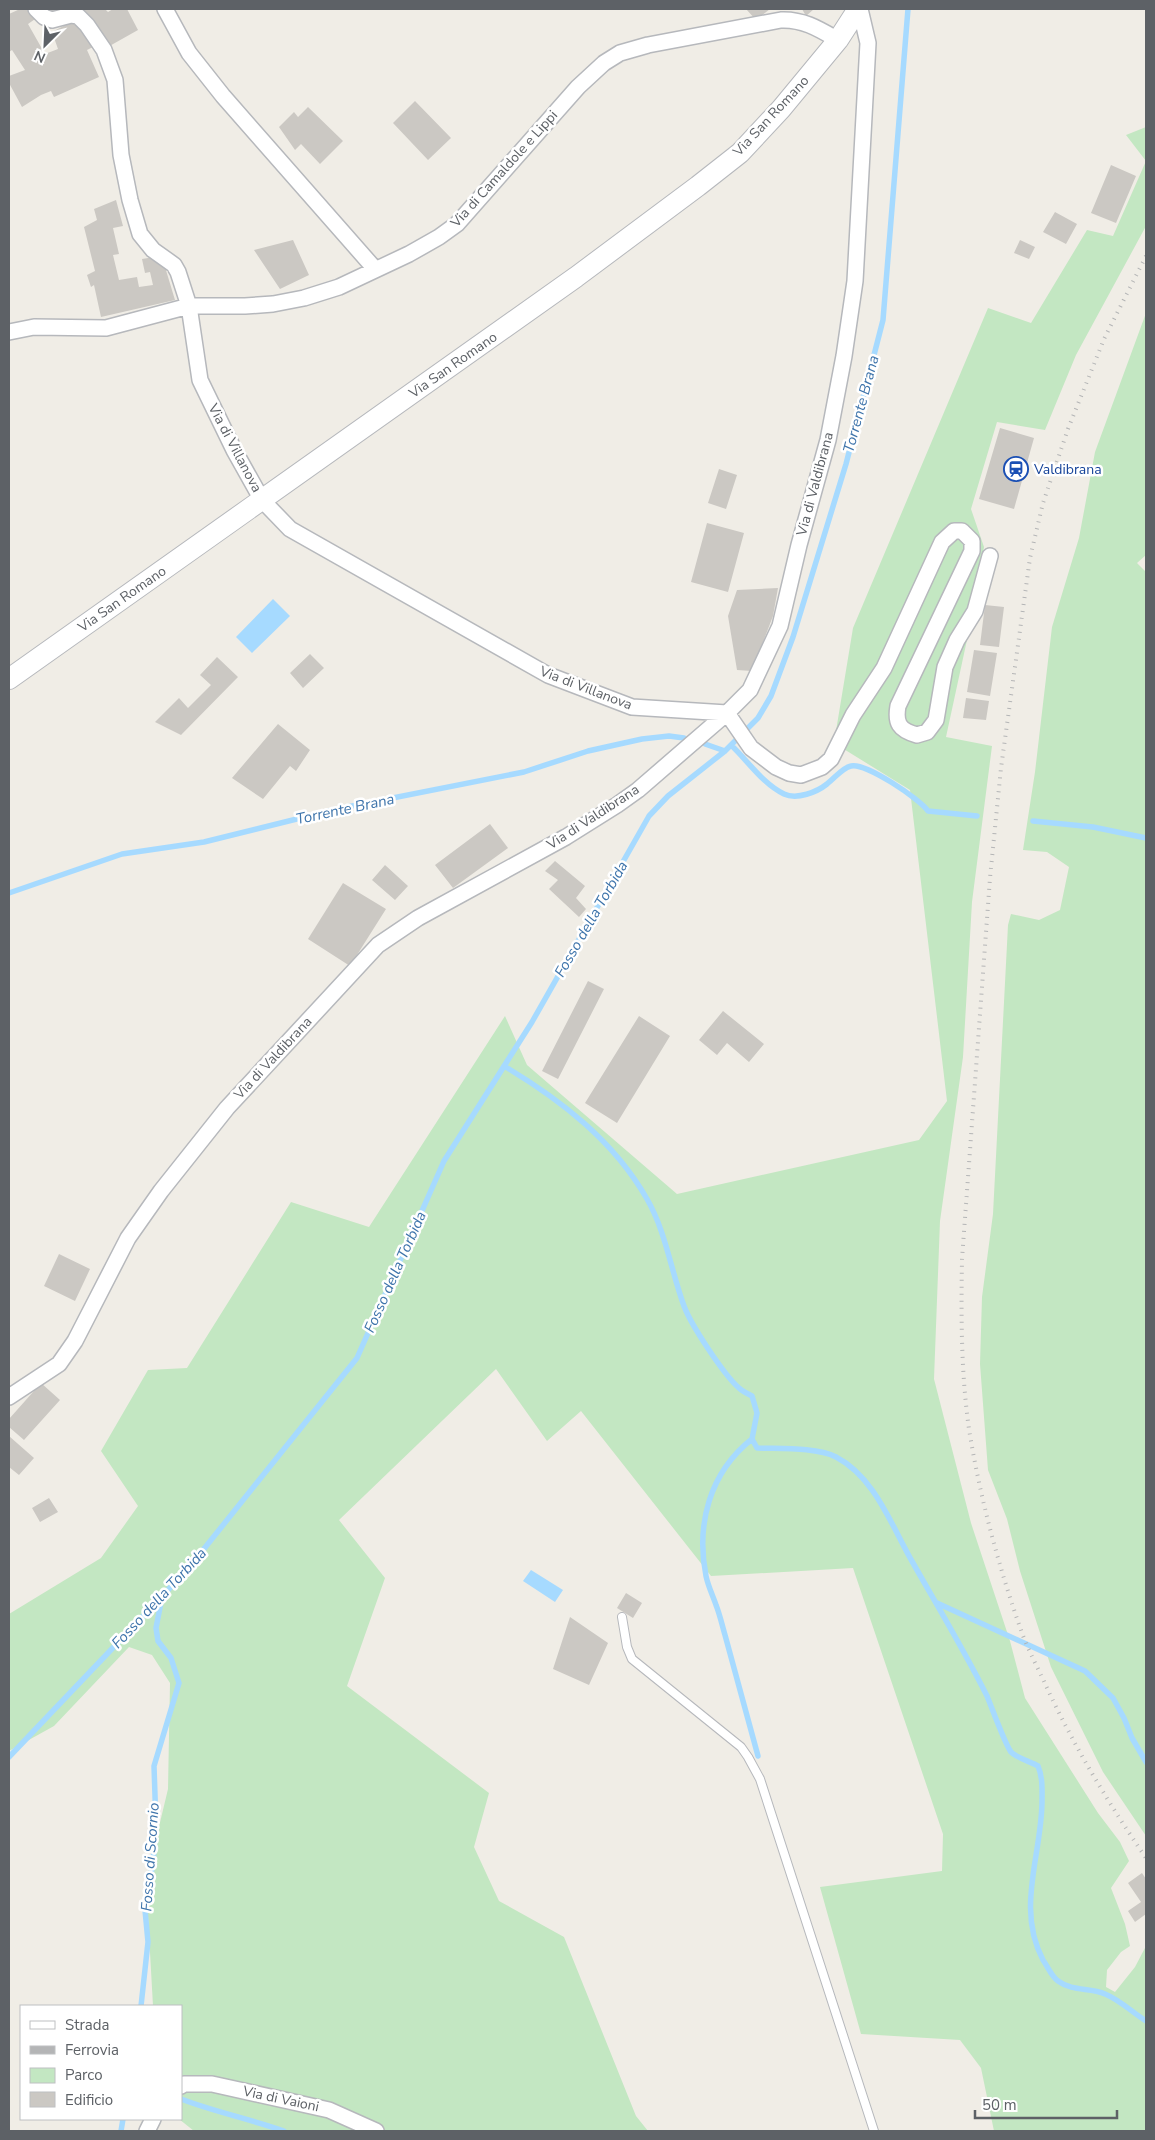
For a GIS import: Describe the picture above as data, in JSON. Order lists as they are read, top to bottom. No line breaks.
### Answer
{"streets":{"street":["Via San Romano","Via di Camaldole e Lippi","Via di Villanova","Via di Valdibrana","Via di Vaioni"]},"crossings":[["Via San Romano","Via di Camaldole e Lippi"],["Via San Romano","Via di Villanova"],["Via San Romano","Via di Valdibrana"],["Via di Camaldole e Lippi","Via di Villanova"],["Via di Villanova","Via di Valdibrana"]],"water":["Torrente Brana","Fosso della Torbida","Fosso di Scornio"],"places":{"station":["Valdibrana"]},"legend":["Strada","Ferrovia","Parco","Edificio"],"scale_bar":"50 m","north":"bottom left"}
